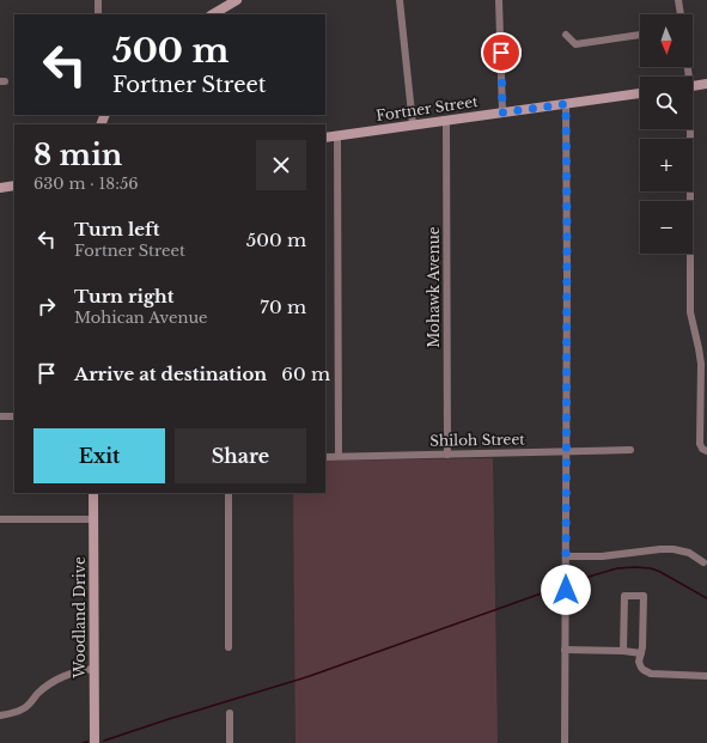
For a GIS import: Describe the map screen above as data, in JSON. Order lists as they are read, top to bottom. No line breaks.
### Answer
{"streets":{"street":["Fortner Street","Mohawk Avenue","Shiloh Street","Woodland Drive"]},"crossings":[["Fortner Street","Mohawk Avenue"],["Mohawk Avenue","Shiloh Street"]],"north":"bottom","page":{"map_buttons":["+","−"],"turn":["500 m","Fortner Street"],"heading":["8 min","630 m · 18:56"],"list":[{"name":"Turn left","note":"Fortner Street","value":"500 m"},{"name":"Turn right","note":"Mohican Avenue","value":"70 m"},{"name":"Arrive at destination","value":"60 m"}],"buttons":["Exit","Share"]}}
